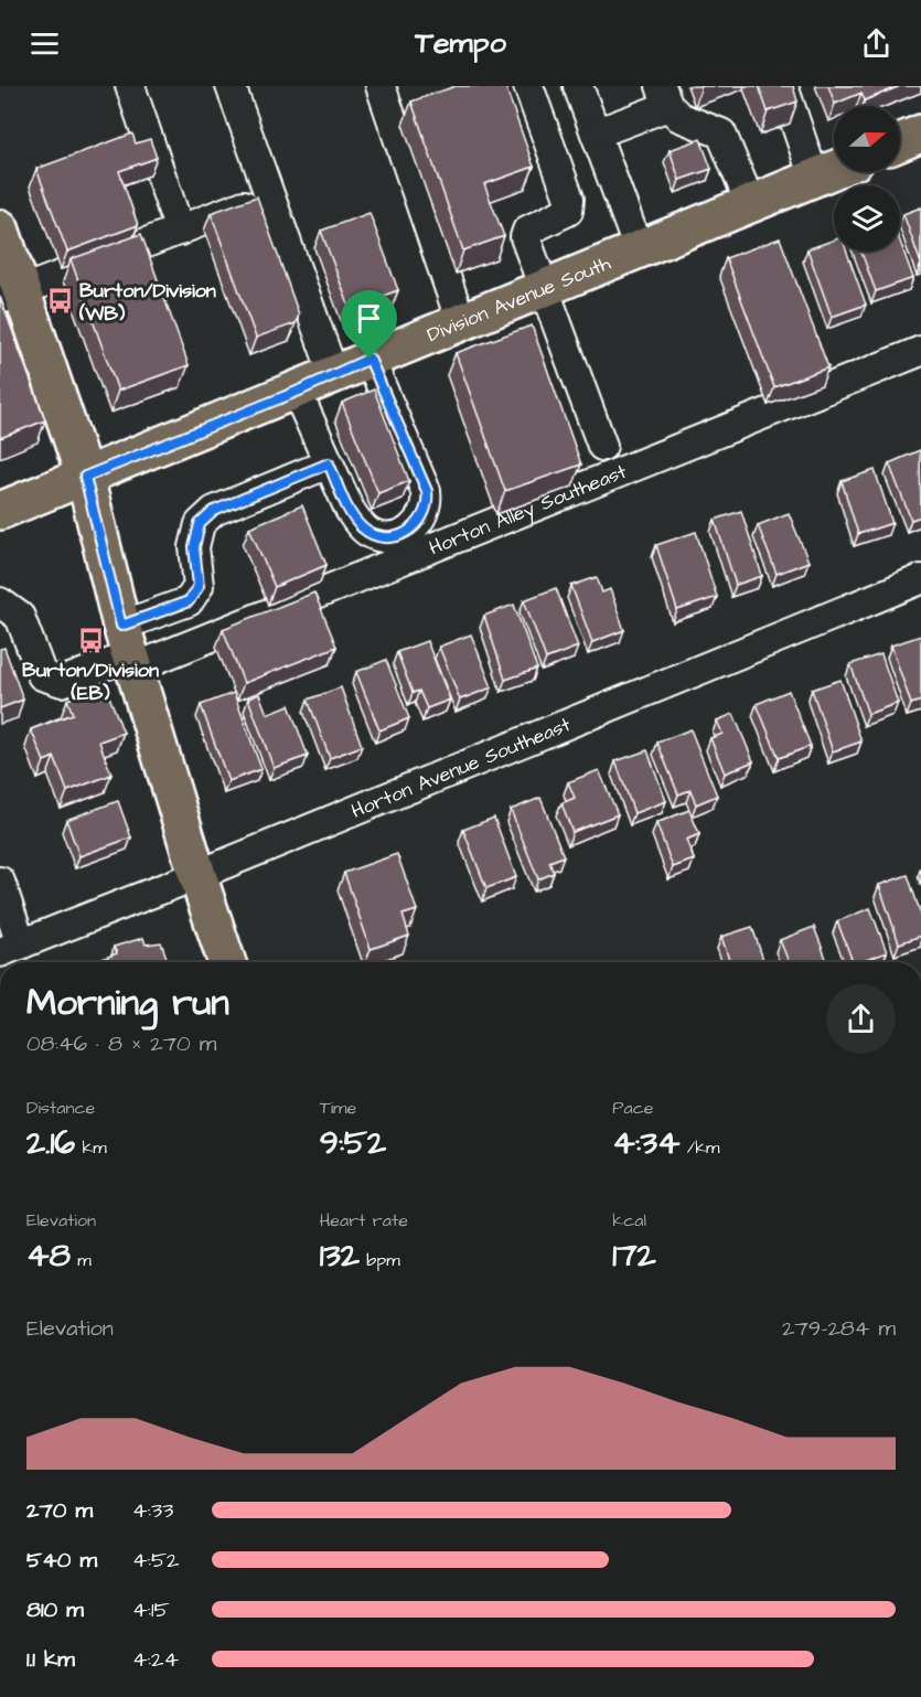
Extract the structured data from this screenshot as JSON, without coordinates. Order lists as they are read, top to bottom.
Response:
{
  "streets": {
    "main road": ["Division Avenue South"],
    "street": ["Horton Alley Southeast", "Horton Avenue Southeast"]
  },
  "places": {
    "bus stop": ["Burton/Division (WB)", "Burton/Division (EB)"]
  },
  "north": "right",
  "page": {
    "header": "Tempo",
    "heading": ["Morning run", "08:46 · 8 × 270 m"],
    "stats": [
      ["Distance", "2.16 km"],
      ["Time", "9:52"],
      ["Pace", "4:34 /km"],
      ["Elevation", "48 m"],
      ["Heart rate", "132 bpm"],
      ["kcal", "172"]
    ],
    "chart": ["Elevation", "279–284 m"],
    "list": [
      {
        "name": "270 m",
        "note": "4:33"
      },
      {
        "name": "540 m",
        "note": "4:52"
      },
      {
        "name": "810 m",
        "note": "4:15"
      },
      {
        "name": "1.1 km",
        "note": "4:24"
      }
    ]
  }
}
